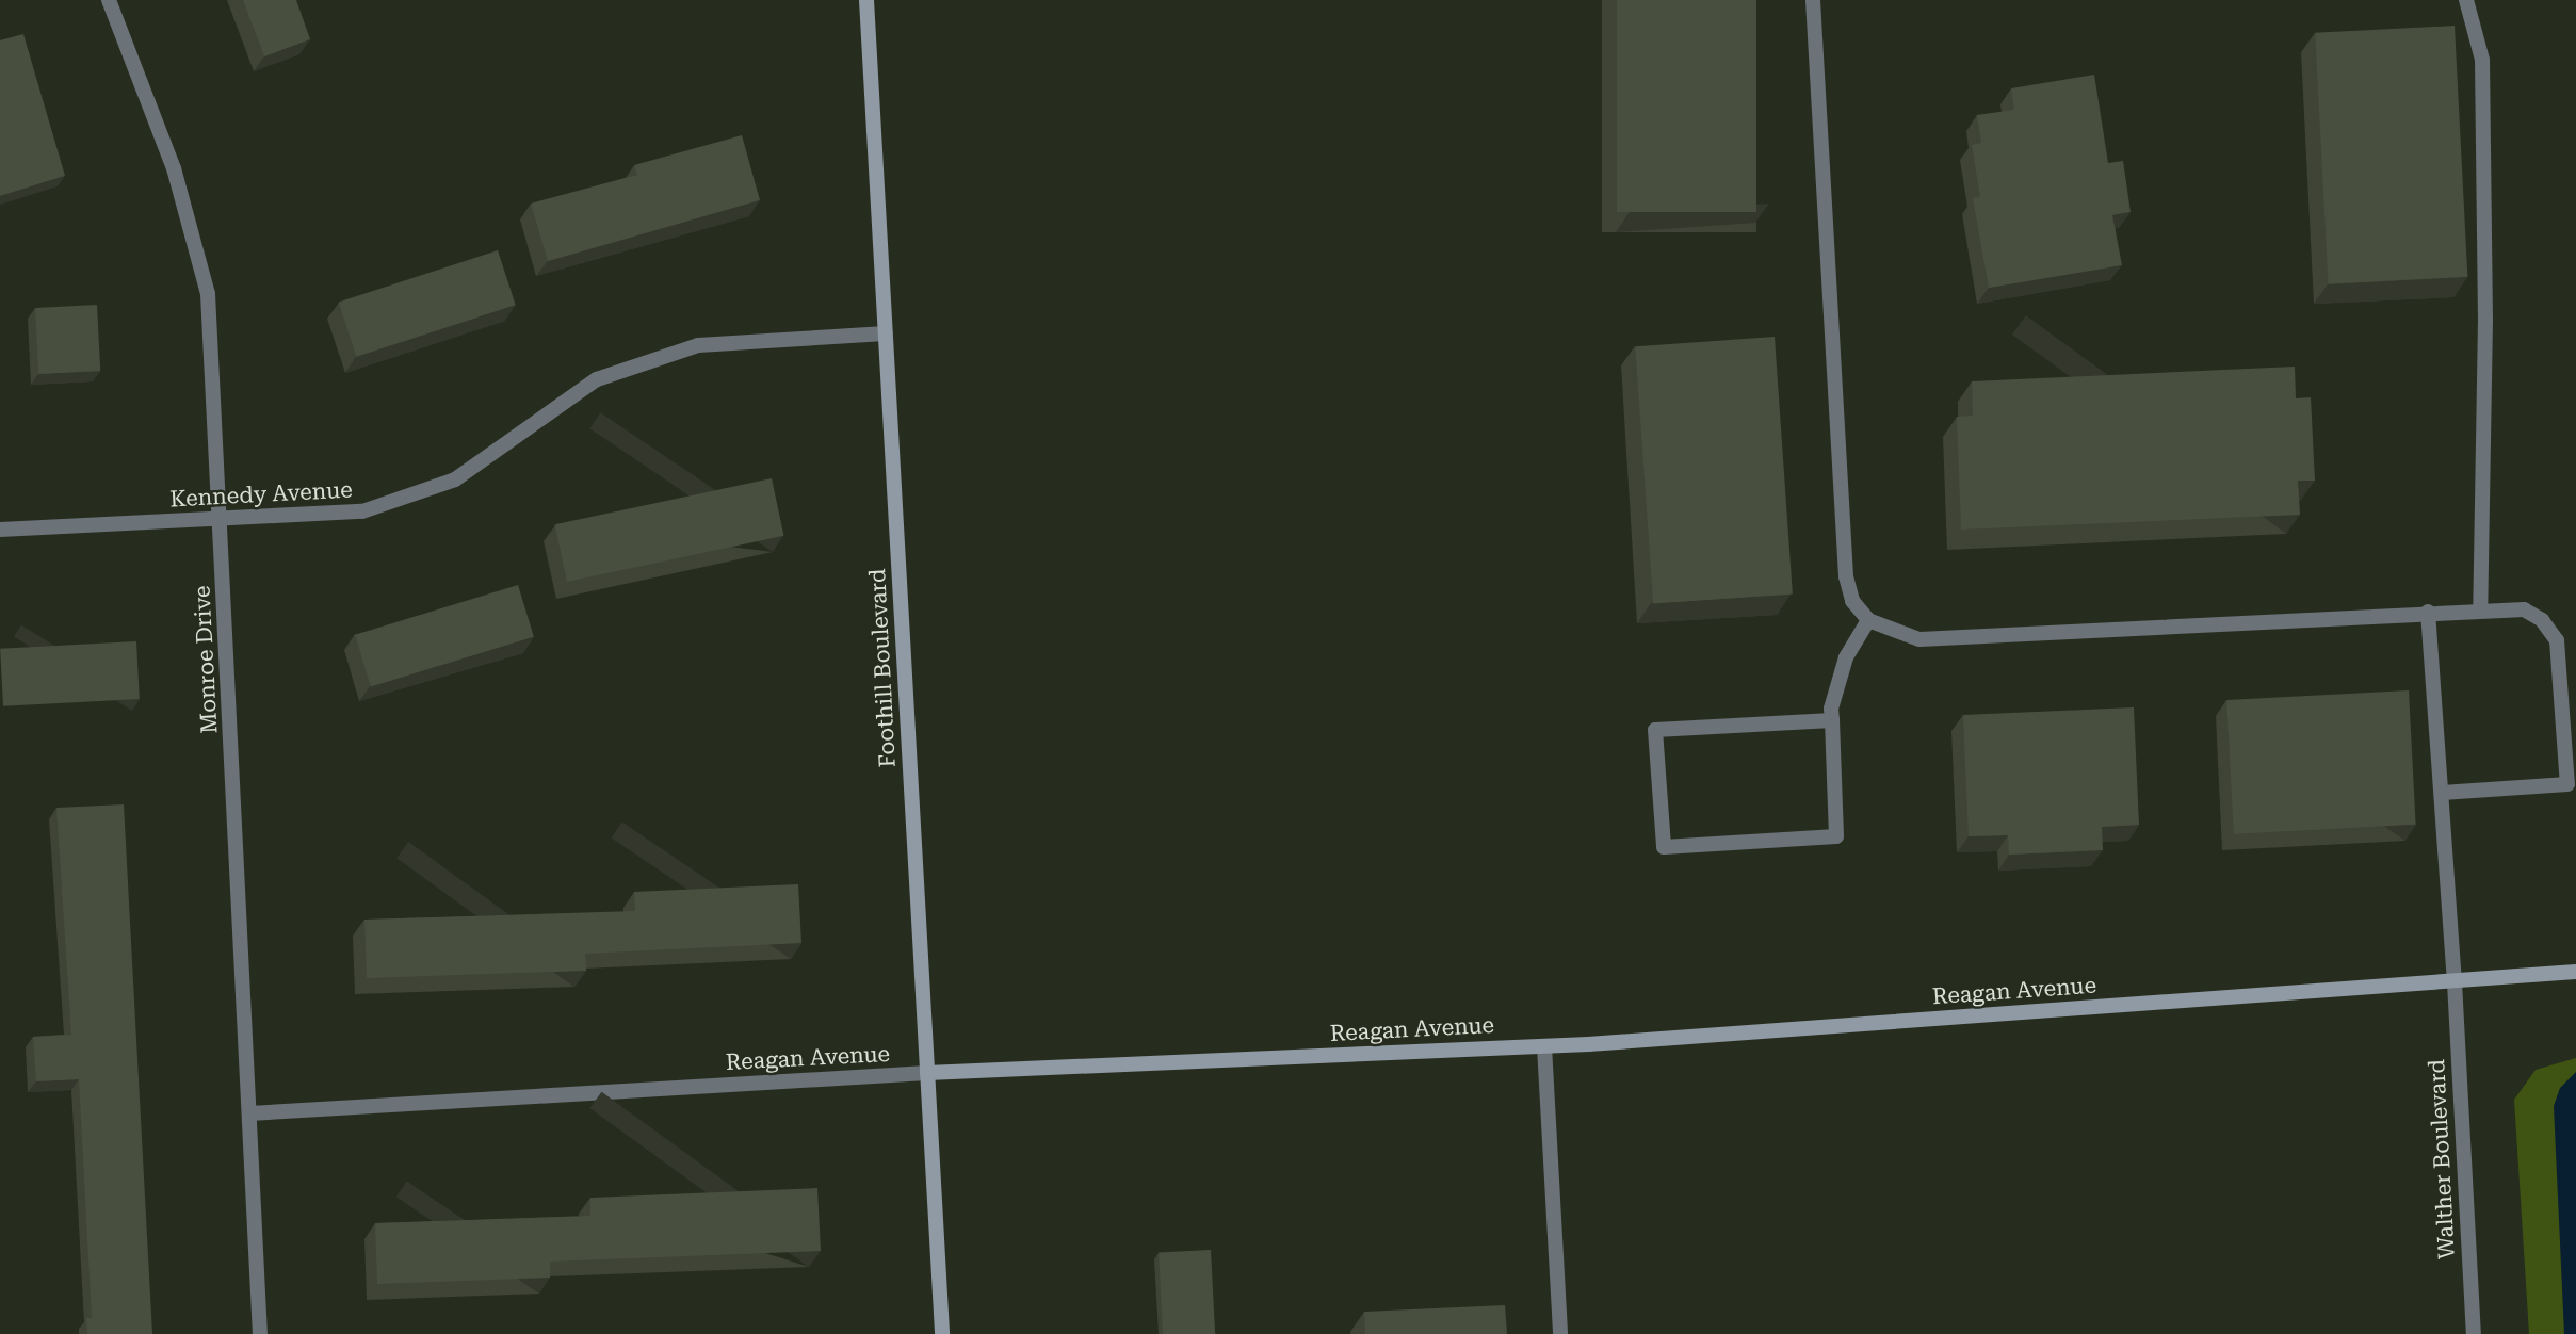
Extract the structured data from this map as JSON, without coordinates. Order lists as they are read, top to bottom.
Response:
{
  "streets": {
    "street": [
      "Kennedy Avenue",
      "Monroe Drive",
      "Foothill Boulevard",
      "Reagan Avenue",
      "Walther Boulevard"
    ]
  },
  "crossings": [
    ["Kennedy Avenue", "Monroe Drive"],
    ["Kennedy Avenue", "Foothill Boulevard"],
    ["Monroe Drive", "Reagan Avenue"],
    ["Foothill Boulevard", "Reagan Avenue"],
    ["Reagan Avenue", "Walther Boulevard"]
  ]
}
